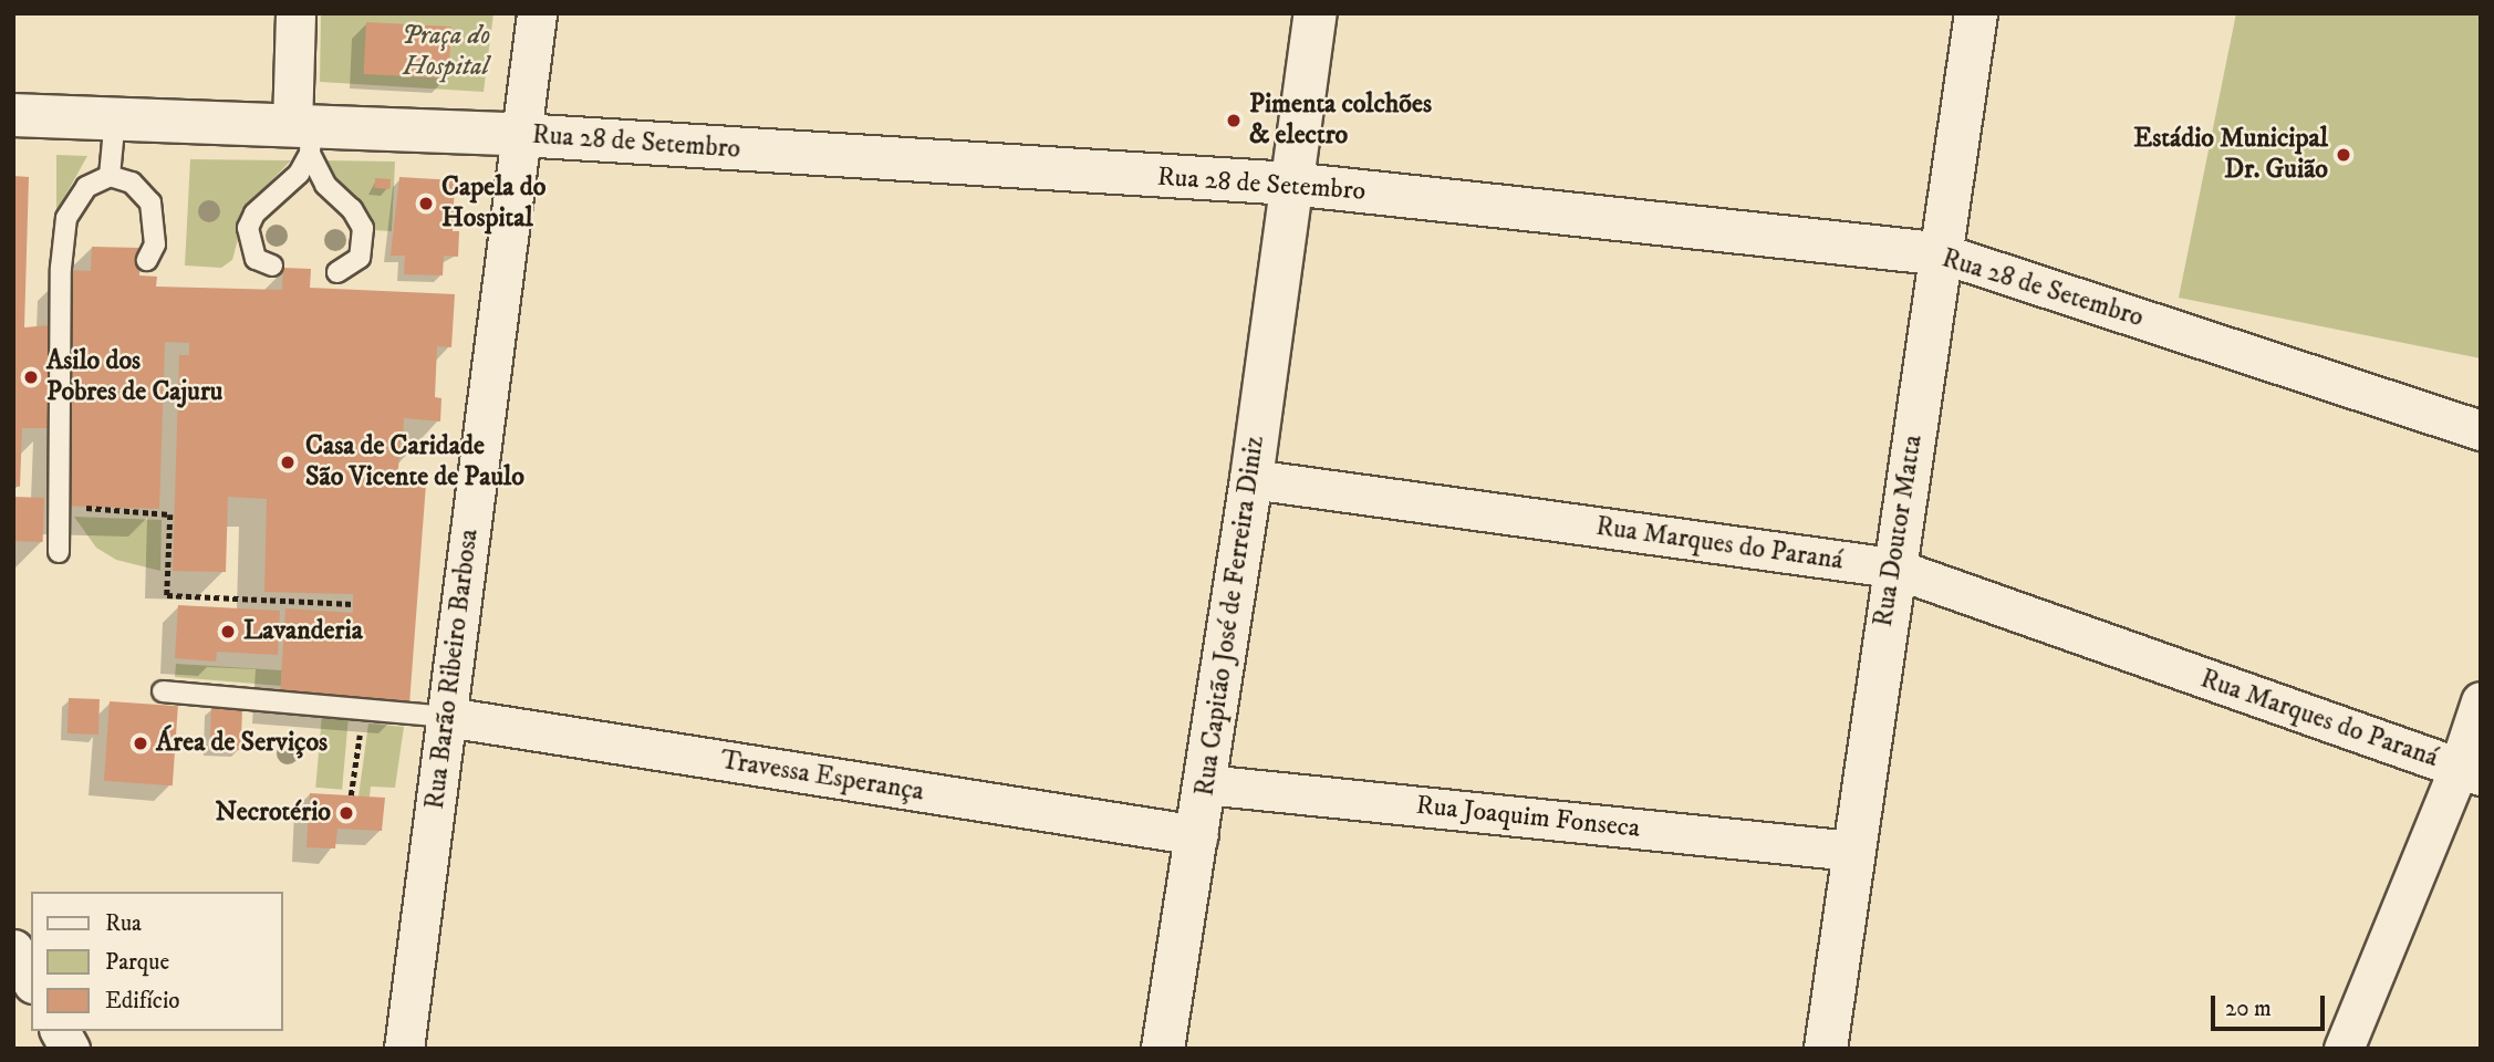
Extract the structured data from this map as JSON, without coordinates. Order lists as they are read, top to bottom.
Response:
{
  "streets": {
    "main road": ["Rua 28 de Setembro", "Rua Doutor Matta", "Rua Capitão José de Ferreira Diniz"],
    "street": [
      "Rua Marques do Paraná",
      "Rua Barão Ribeiro Barbosa",
      "Travessa Esperança",
      "Rua Joaquim Fonseca"
    ]
  },
  "crossings": [
    ["Rua 28 de Setembro", "Rua Doutor Matta"],
    ["Rua 28 de Setembro", "Rua Capitão José de Ferreira Diniz"],
    ["Rua 28 de Setembro", "Rua Barão Ribeiro Barbosa"],
    ["Rua Doutor Matta", "Rua Marques do Paraná"],
    ["Rua Doutor Matta", "Rua Joaquim Fonseca"],
    ["Rua Marques do Paraná", "Rua Capitão José de Ferreira Diniz"],
    ["Rua Capitão José de Ferreira Diniz", "Travessa Esperança"],
    ["Rua Capitão José de Ferreira Diniz", "Rua Joaquim Fonseca"],
    ["Rua Barão Ribeiro Barbosa", "Travessa Esperança"]
  ],
  "parks": ["Praça do Hospital"],
  "places": [
    "Pimenta colchões & electro",
    "Estádio Municipal Dr. Guião",
    "Capela do Hospital",
    "Asilo dos Pobres de Cajuru",
    "Casa de Caridade São Vicente de Paulo",
    "Lavanderia",
    "Área de Serviços",
    "Necrotério"
  ],
  "legend": ["Rua", "Parque", "Edifício"],
  "scale_bar": "20 m"
}
